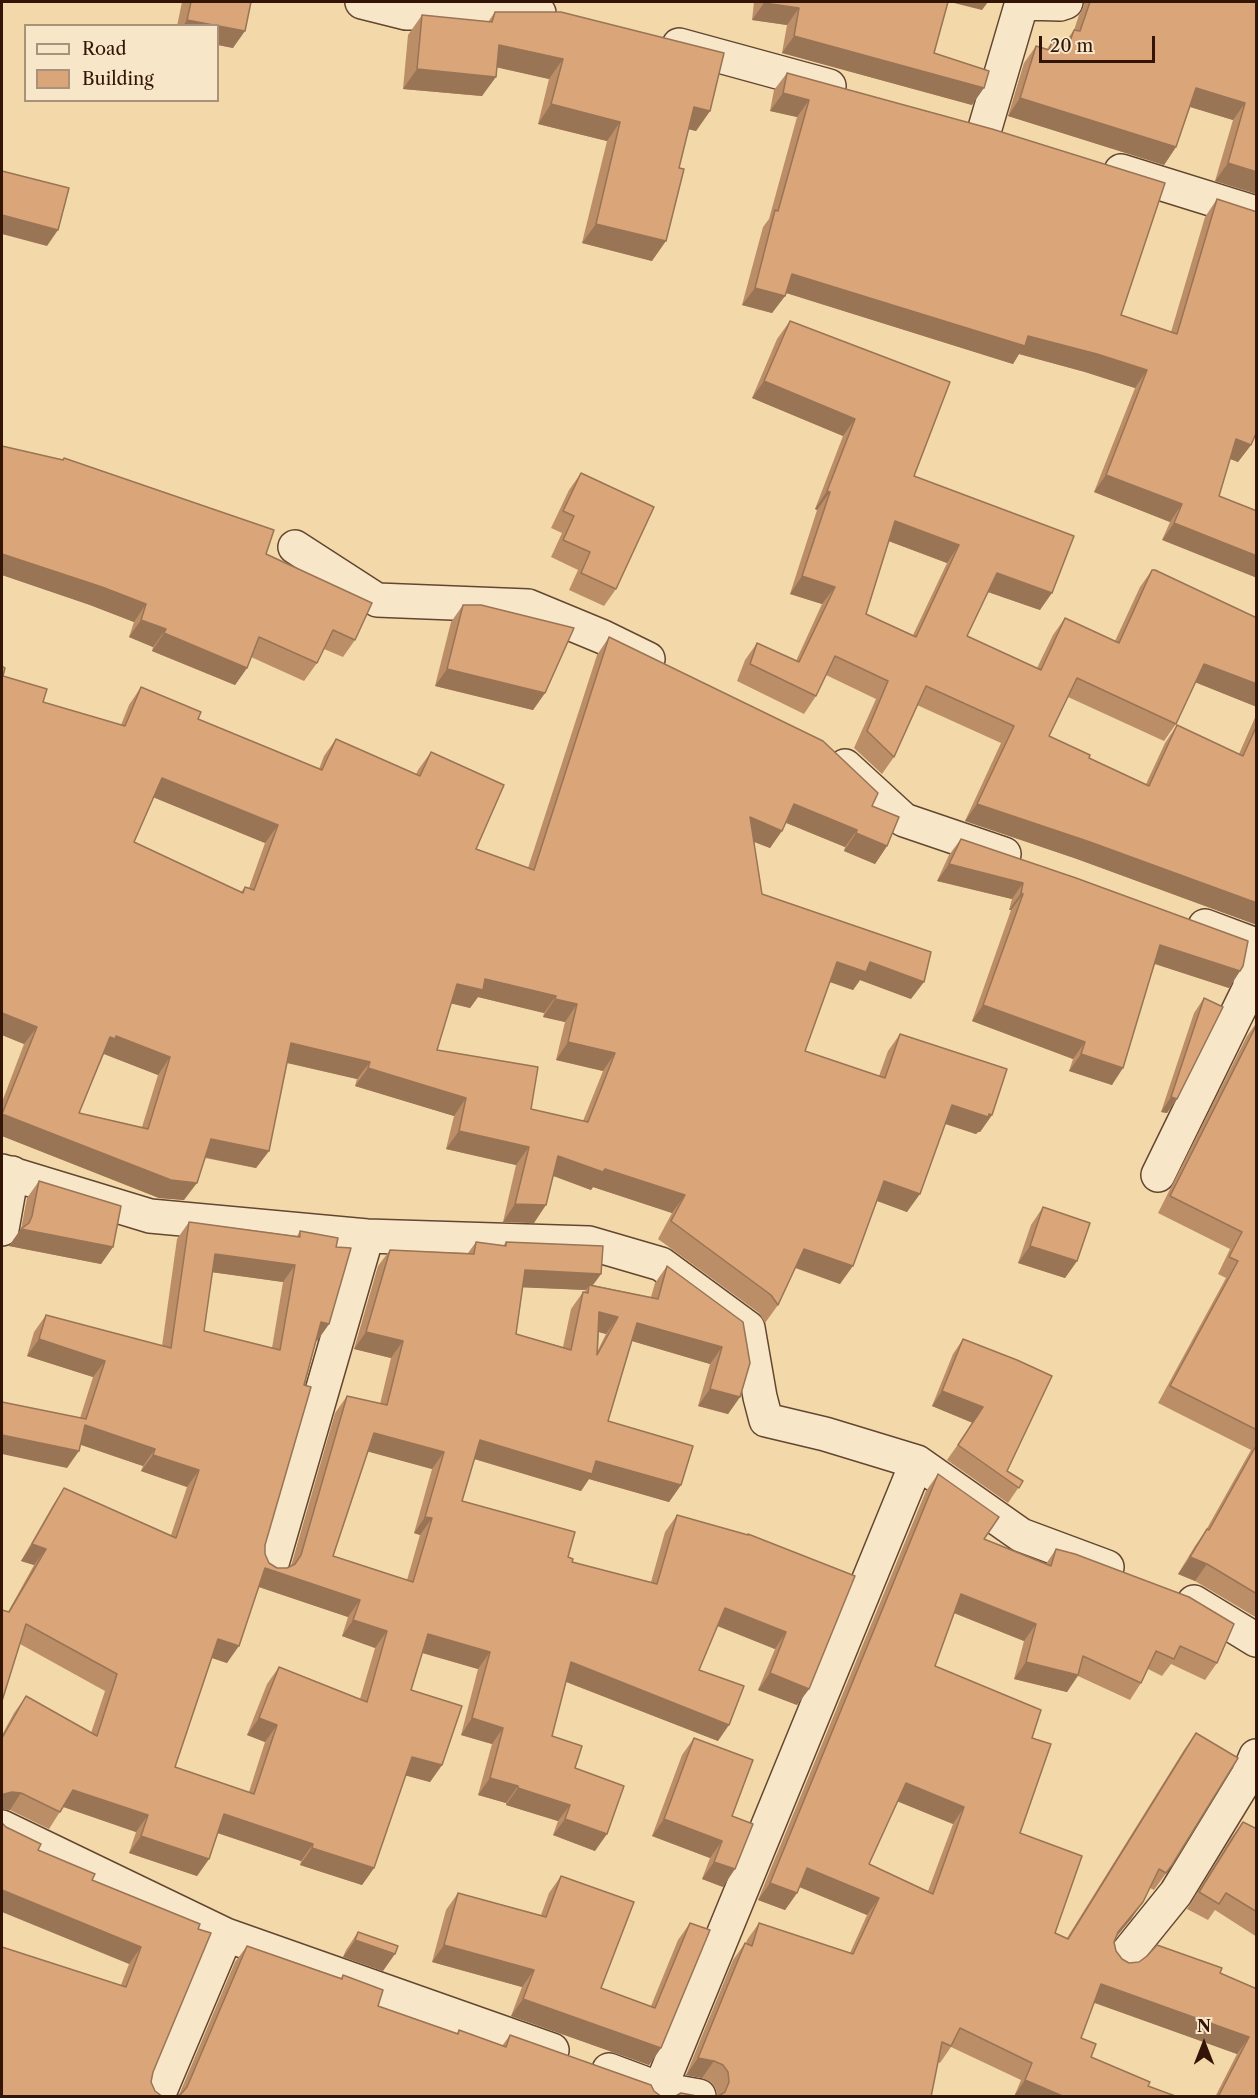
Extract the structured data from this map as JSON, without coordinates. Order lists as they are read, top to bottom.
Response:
{
  "legend": ["Road", "Building"],
  "scale_bar": "20 m",
  "north": "top"
}
